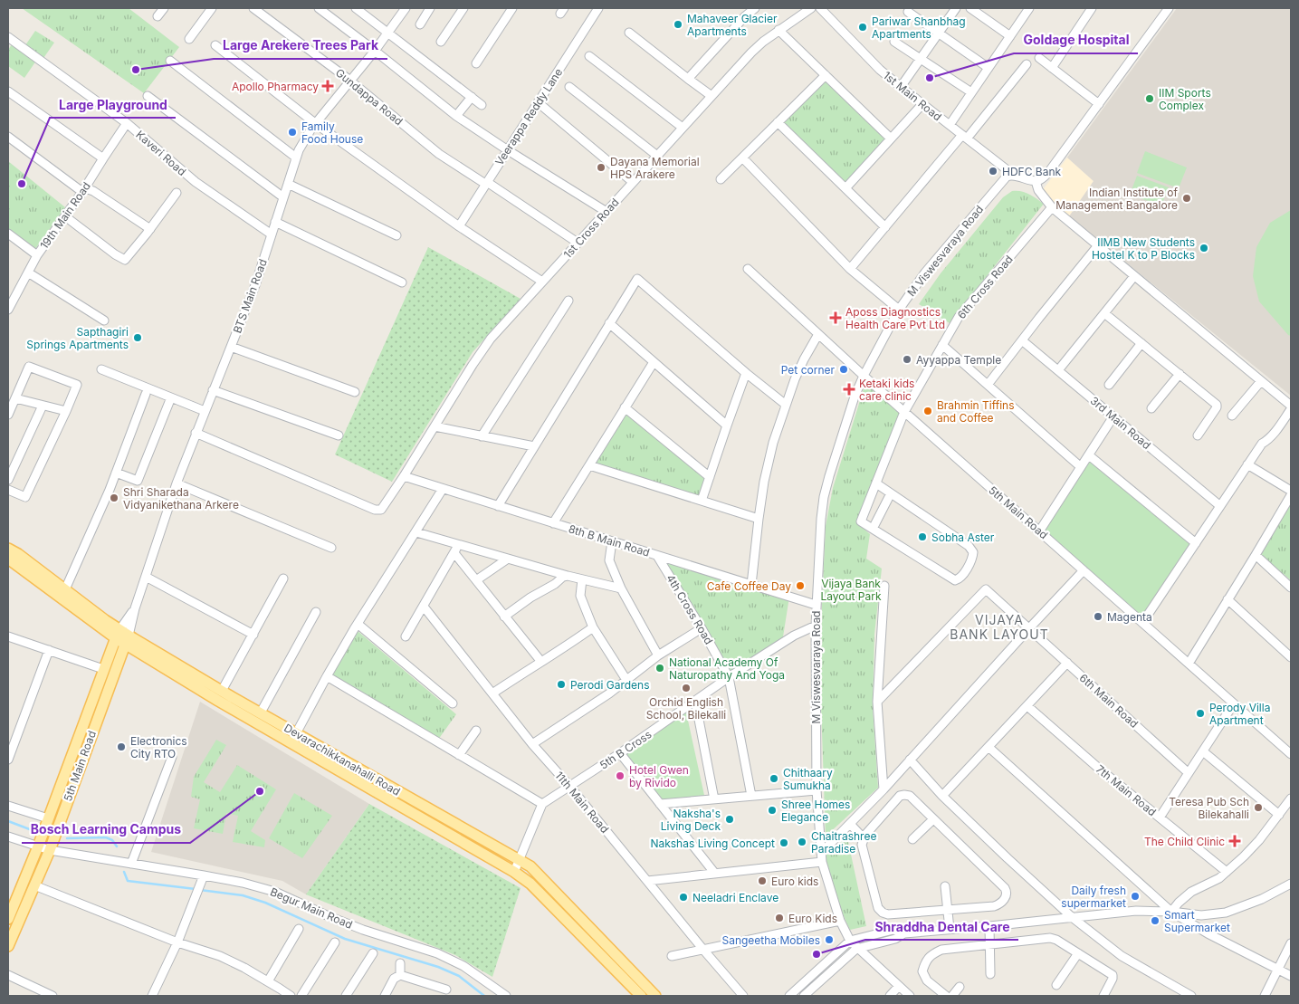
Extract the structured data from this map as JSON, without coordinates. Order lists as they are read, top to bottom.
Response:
{
  "streets": {
    "main road": ["5th Main Road", "Devarachikkanahalli Road"],
    "street": [
      "1st Main Road",
      "Gundappa Road",
      "Veerappa Reddy Lane",
      "Kaveri Road",
      "19th Main Road",
      "1st Cross Road",
      "M Viswesvaraya Road",
      "6th Cross Road",
      "BTS Main Road",
      "3rd Main Road",
      "8th B Main Road",
      "4th Cross Road",
      "6th Main Road",
      "5th B Cross",
      "7th Main Road",
      "11th Main Road",
      "Begur Main Road"
    ]
  },
  "crossings": [
    ["1st Main Road", "M Viswesvaraya Road"],
    ["Gundappa Road", "Veerappa Reddy Lane"],
    ["Gundappa Road", "1st Cross Road"],
    ["Gundappa Road", "BTS Main Road"],
    ["Kaveri Road", "19th Main Road"],
    ["Kaveri Road", "BTS Main Road"],
    ["1st Cross Road", "BTS Main Road"],
    ["1st Cross Road", "8th B Main Road"],
    ["M Viswesvaraya Road", "5th Main Road"],
    ["M Viswesvaraya Road", "8th B Main Road"],
    ["M Viswesvaraya Road", "5th B Cross"],
    ["6th Cross Road", "5th Main Road"],
    ["BTS Main Road", "5th Main Road"],
    ["BTS Main Road", "Devarachikkanahalli Road"],
    ["5th Main Road", "Devarachikkanahalli Road"],
    ["5th Main Road", "Begur Main Road"],
    ["8th B Main Road", "4th Cross Road"],
    ["4th Cross Road", "5th B Cross"],
    ["5th B Cross", "11th Main Road"]
  ],
  "districts": ["VIJAYA BANK LAYOUT"],
  "parks": ["Vijaya Bank Layout Park"],
  "places": {
    "other": [
      "Mahaveer Glacier Apartments",
      "Pariwar Shanbhag Apartments",
      "Large Arekere Trees Park",
      "Goldage Hospital",
      "IIM Sports Complex",
      "Family Food House",
      "Dayana Memorial HPS Arakere",
      "HDFC Bank",
      "Large Playground",
      "Indian Institute of Management Bangalore",
      "IIMB New Students Hostel K to P Blocks",
      "Sapthagiri Springs Apartments",
      "Ayyappa Temple",
      "Pet corner",
      "Brahmin Tiffins and Coffee",
      "Shri Sharada Vidyanikethana Arkere",
      "Sobha Aster",
      "Cafe Coffee Day",
      "Magenta",
      "National Academy Of Naturopathy And Yoga",
      "Perodi Gardens",
      "Orchid English School, Bilekalli",
      "Perody Villa Apartment",
      "Electronics City RTO",
      "Hotel Gwen by Rivido",
      "Chithaary Sumukha",
      "Bosch Learning Campus",
      "Teresa Pub Sch Bilekahalli",
      "Shree Homes Elegance",
      "Naksha's Living Deck",
      "Chaitrashree Paradise",
      "Nakshas Living Concept",
      "Euro kids",
      "Daily fresh supermarket",
      "Neeladri Enclave",
      "Euro Kids",
      "Smart Supermarket",
      "Sangeetha Mobiles",
      "Shraddha Dental Care"
    ],
    "health": [
      "Apollo Pharmacy",
      "Aposs Diagnostics Health Care Pvt Ltd",
      "Ketaki kids care clinic",
      "The Child Clinic"
    ]
  }
}
